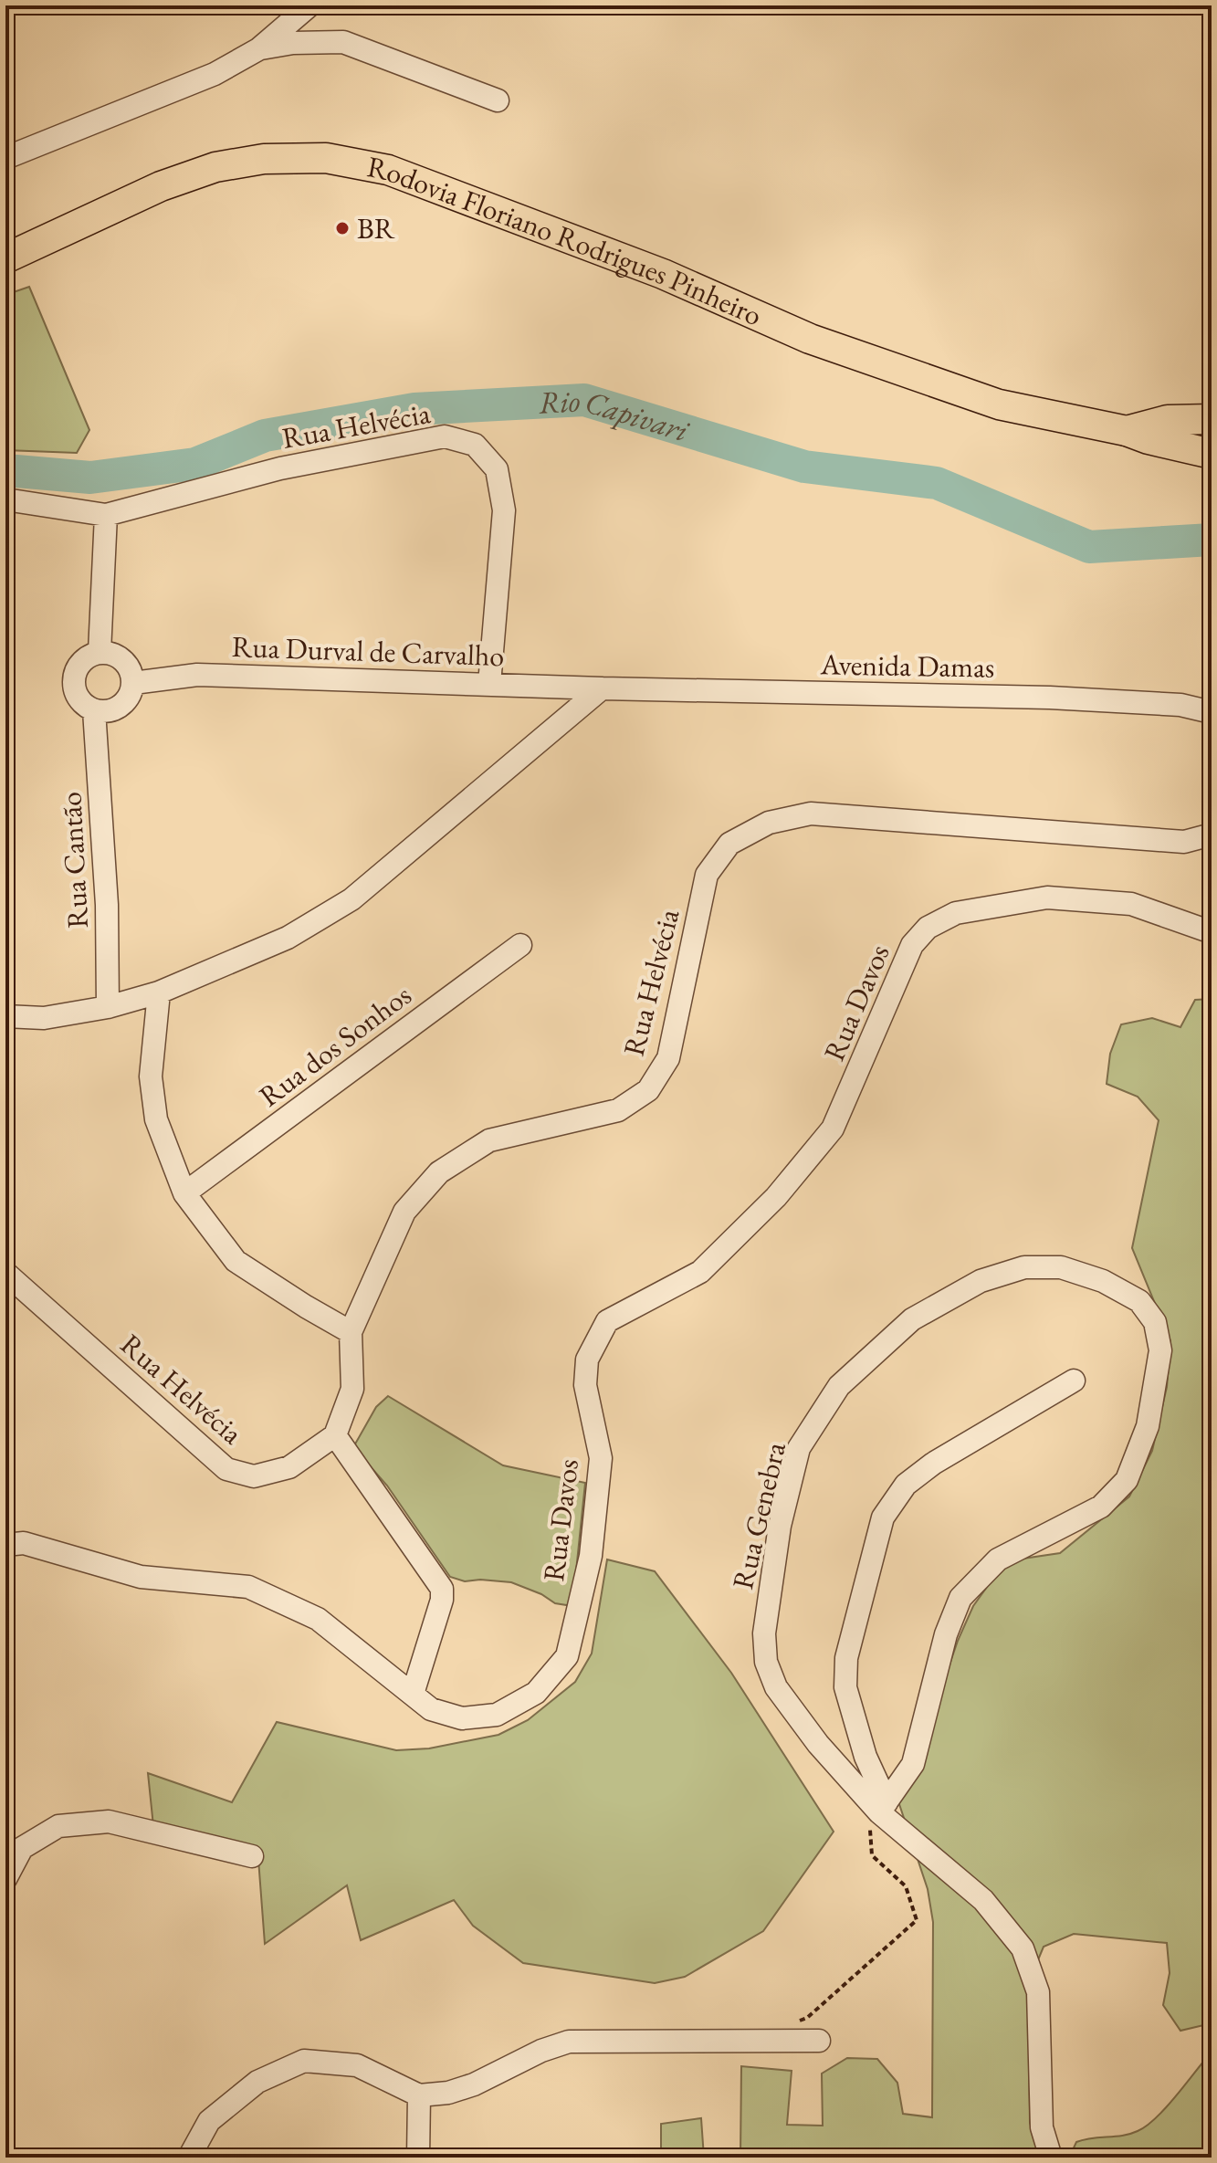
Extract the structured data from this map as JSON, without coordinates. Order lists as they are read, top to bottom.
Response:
{
  "streets": {
    "main road": ["Rodovia Floriano Rodrigues Pinheiro"],
    "street": [
      "Rua Helvécia",
      "Rua Durval de Carvalho",
      "Avenida Damas",
      "Rua Cantão",
      "Rua Davos",
      "Rua dos Sonhos",
      "Rua Genebra"
    ]
  },
  "crossings": [
    ["Rua Helvécia", "Rua Durval de Carvalho"],
    ["Rua Durval de Carvalho", "Avenida Damas"],
    ["Rua Durval de Carvalho", "Rua Cantão"]
  ],
  "water": ["Rio Capivari"],
  "places": ["BR"]
}
